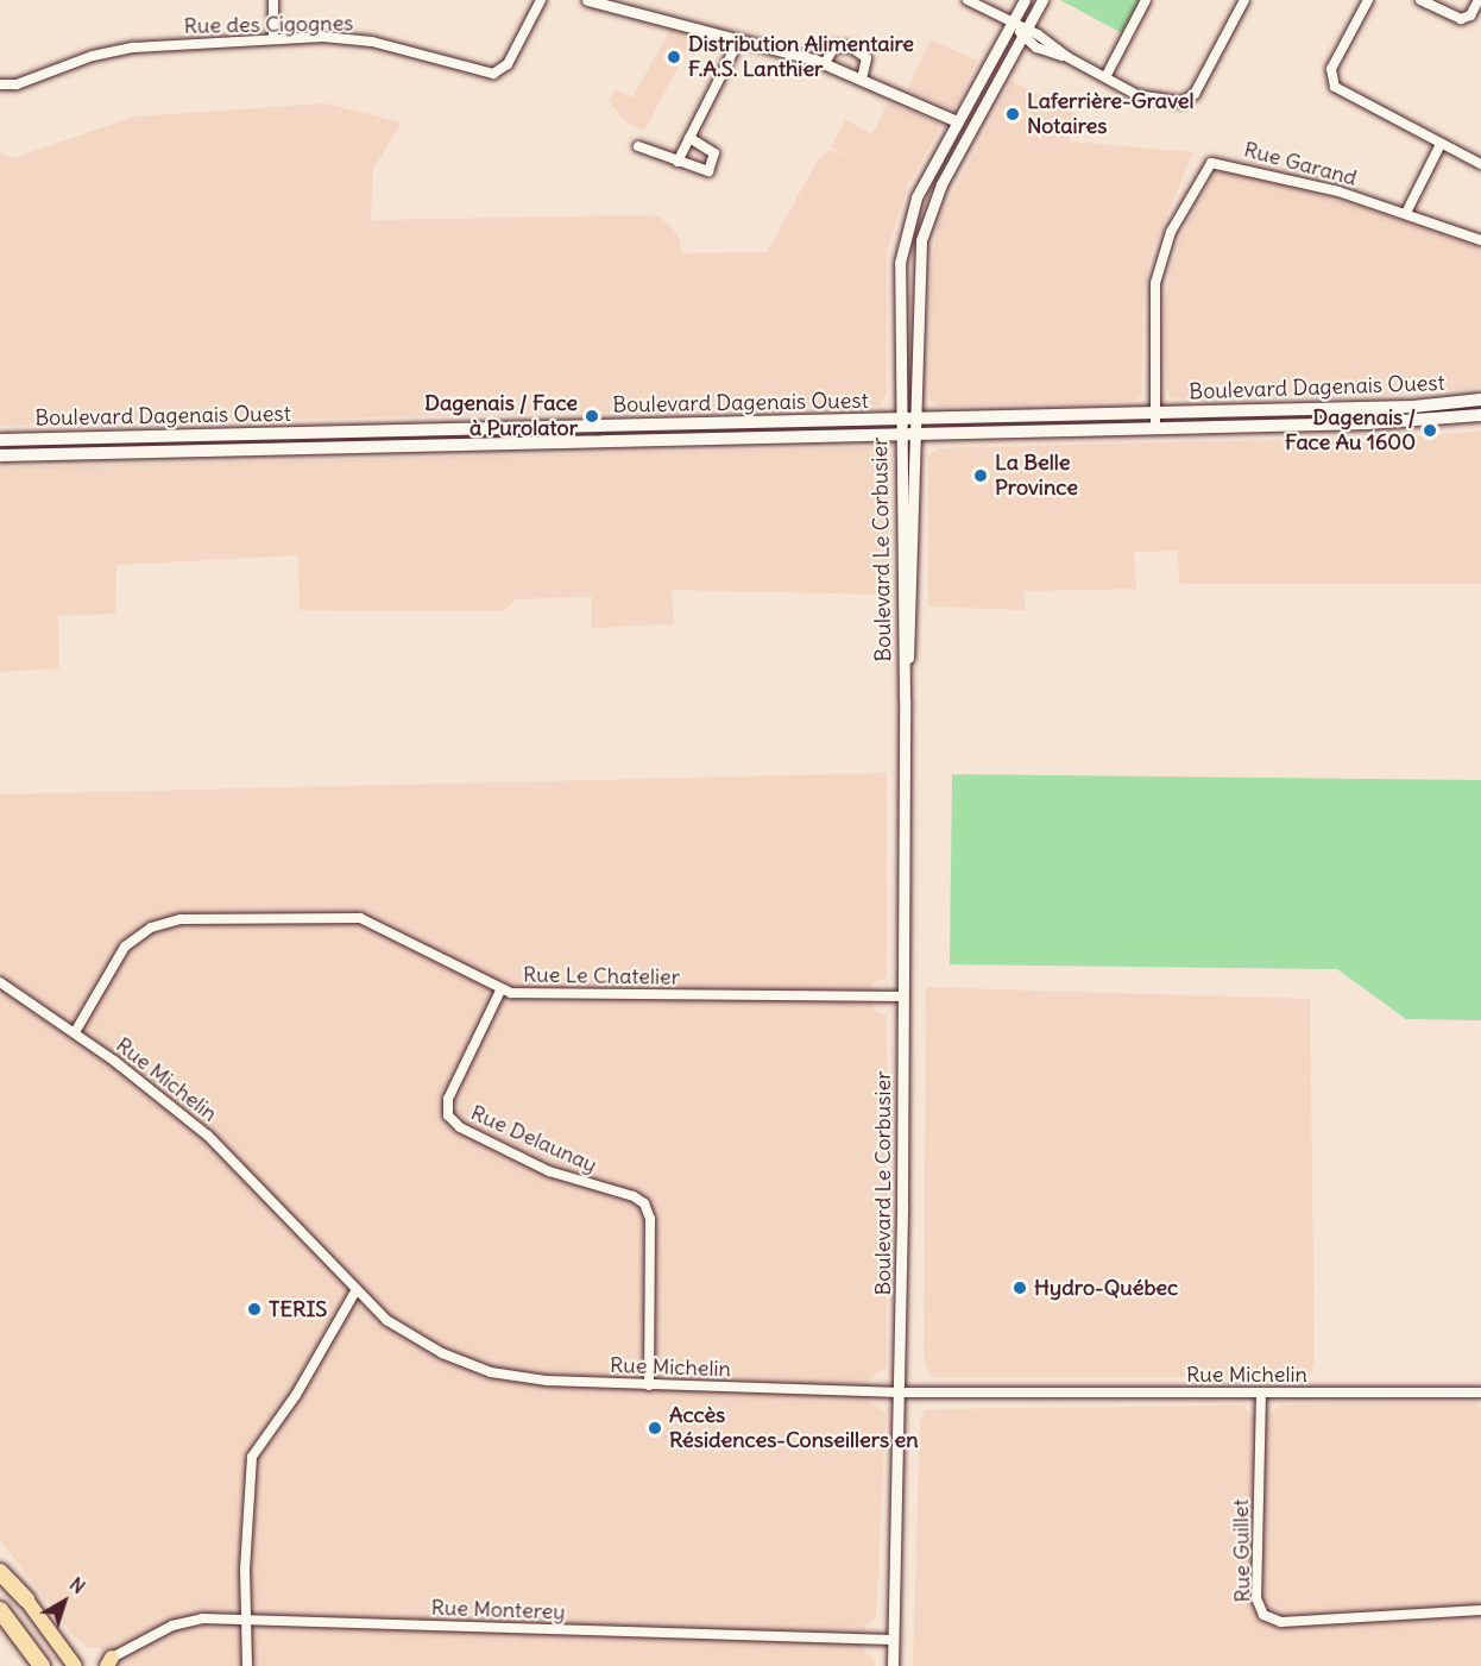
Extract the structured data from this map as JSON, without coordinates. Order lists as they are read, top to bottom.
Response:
{
  "streets": {
    "main road": ["Boulevard Dagenais Ouest"],
    "street": [
      "Rue des Cigognes",
      "Rue Garand",
      "Boulevard Le Corbusier",
      "Rue Le Chatelier",
      "Rue Michelin",
      "Rue Delaunay",
      "Rue Guillet",
      "Rue Monterey"
    ]
  },
  "crossings": [
    ["Rue Garand", "Boulevard Dagenais Ouest"],
    ["Boulevard Dagenais Ouest", "Boulevard Le Corbusier"],
    ["Boulevard Le Corbusier", "Rue Le Chatelier"],
    ["Boulevard Le Corbusier", "Rue Michelin"],
    ["Boulevard Le Corbusier", "Rue Monterey"],
    ["Rue Le Chatelier", "Rue Michelin"],
    ["Rue Le Chatelier", "Rue Delaunay"],
    ["Rue Michelin", "Rue Delaunay"],
    ["Rue Michelin", "Rue Guillet"]
  ],
  "places": [
    "Distribution Alimentaire F.A.S. Lanthier",
    "Laferrière-Gravel Notaires",
    "Dagenais / Face à Purolator",
    "Dagenais / Face Au 1600",
    "La Belle Province",
    "Hydro-Québec",
    "TERIS",
    "Accès Résidences-Conseillers en"
  ],
  "north": "top right"
}
